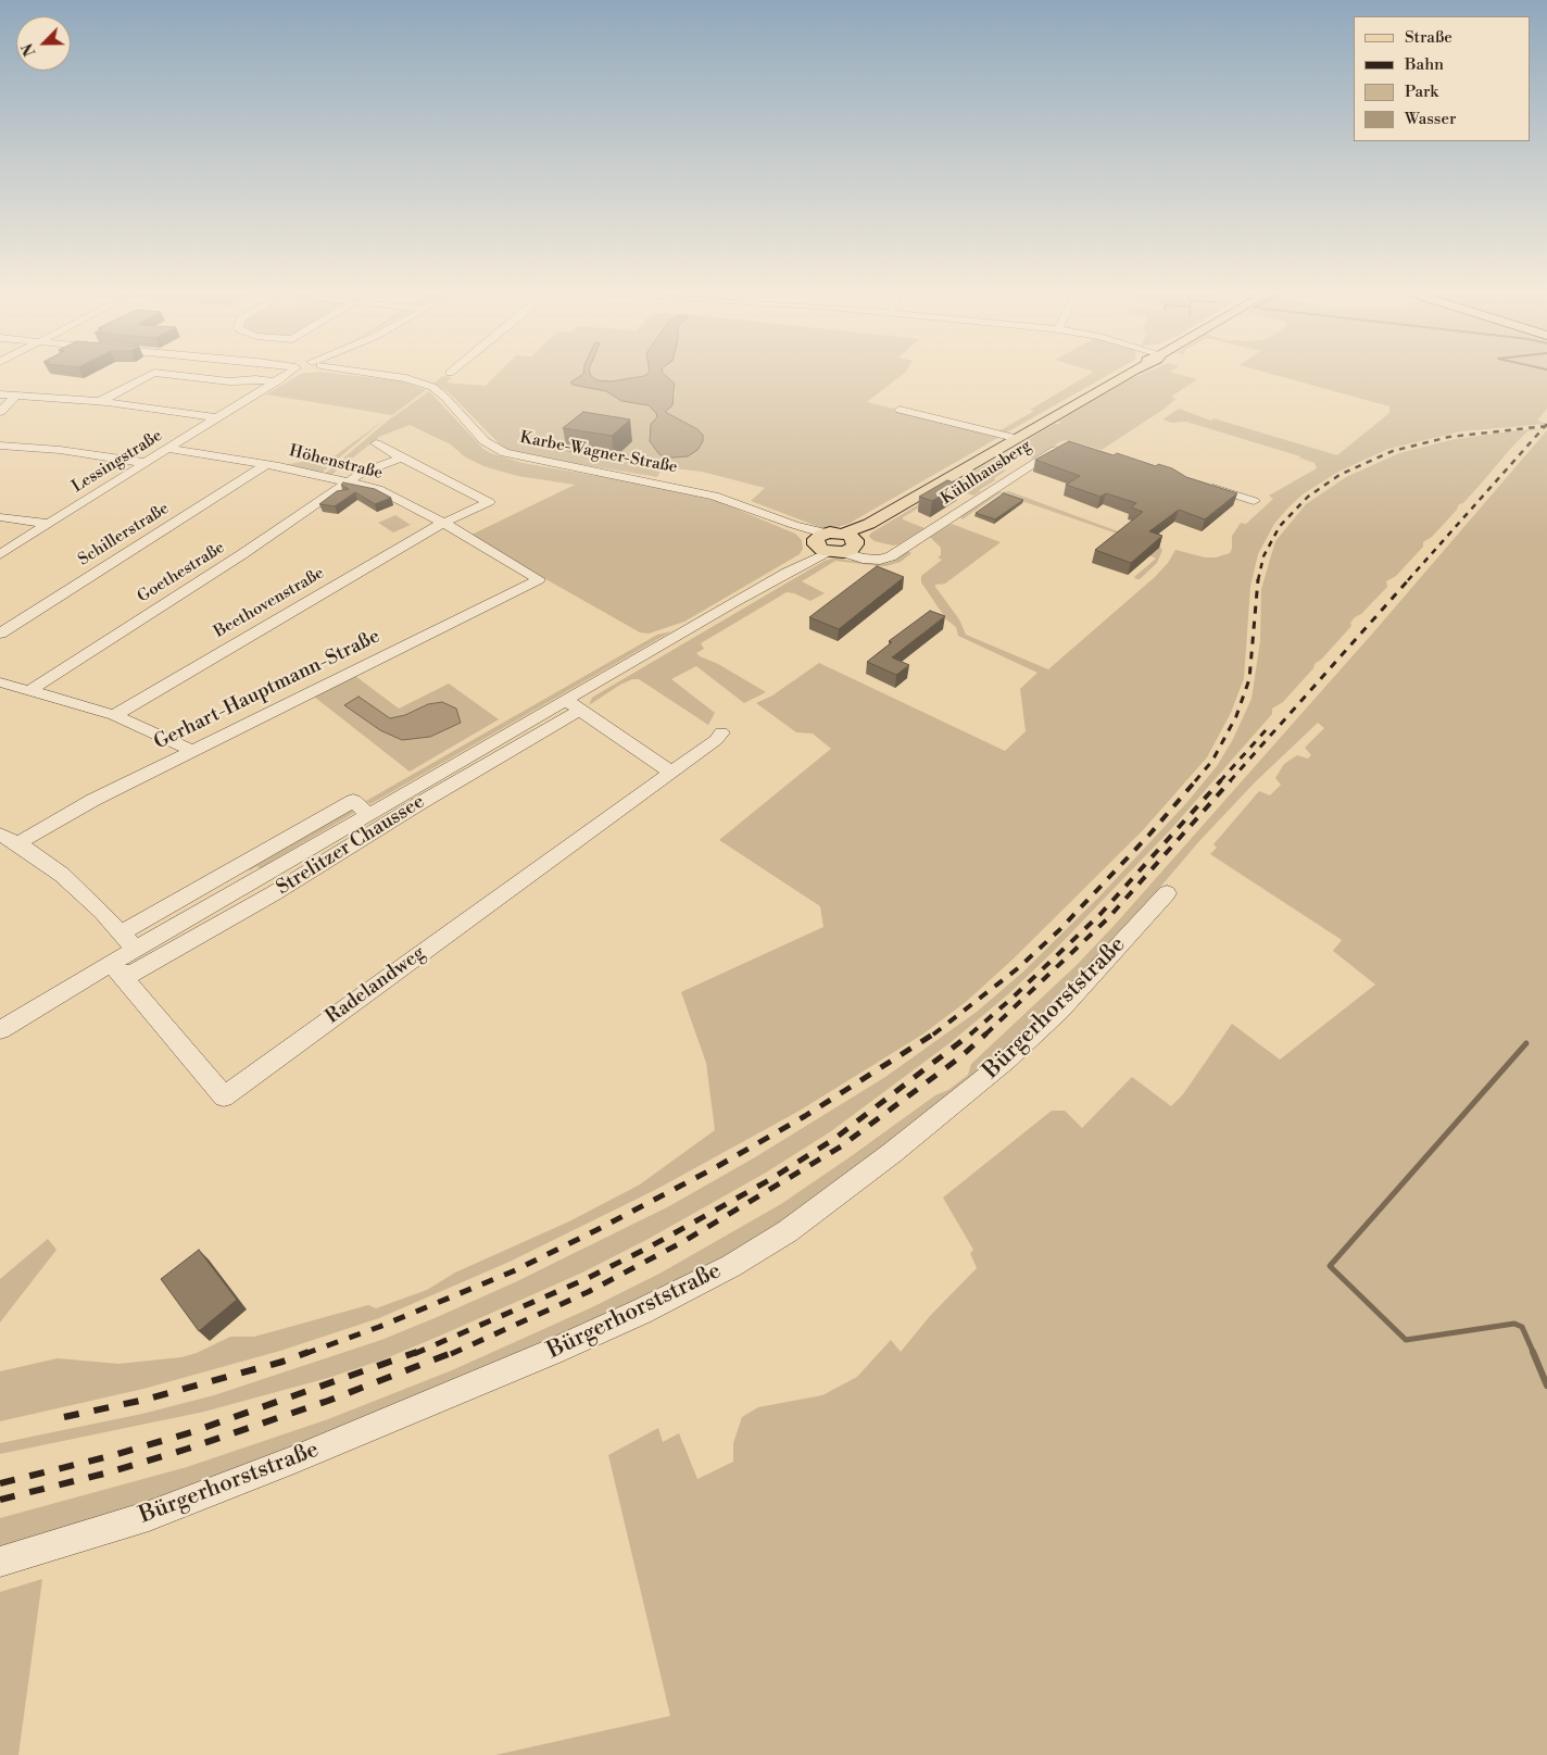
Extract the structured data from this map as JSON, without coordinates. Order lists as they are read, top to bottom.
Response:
{
  "streets": {
    "main road": ["Strelitzer Chaussee"],
    "street": [
      "Karbe-Wagner-Straße",
      "Lessingstraße",
      "Höhenstraße",
      "Kühlhausberg",
      "Schillerstraße",
      "Goethestraße",
      "Beethovenstraße",
      "Gerhart-Hauptmann-Straße",
      "Radelandweg",
      "Bürgerhorststraße"
    ]
  },
  "crossings": [
    ["Karbe-Wagner-Straße", "Kühlhausberg"],
    ["Karbe-Wagner-Straße", "Strelitzer Chaussee"],
    ["Lessingstraße", "Höhenstraße"],
    ["Höhenstraße", "Schillerstraße"],
    ["Höhenstraße", "Goethestraße"],
    ["Höhenstraße", "Beethovenstraße"],
    ["Höhenstraße", "Gerhart-Hauptmann-Straße"],
    ["Kühlhausberg", "Strelitzer Chaussee"],
    ["Goethestraße", "Beethovenstraße"],
    ["Strelitzer Chaussee", "Radelandweg"]
  ],
  "legend": [
    "Straße",
    "Bahn",
    "Park",
    "Wasser"
  ],
  "north": "bottom left"
}
